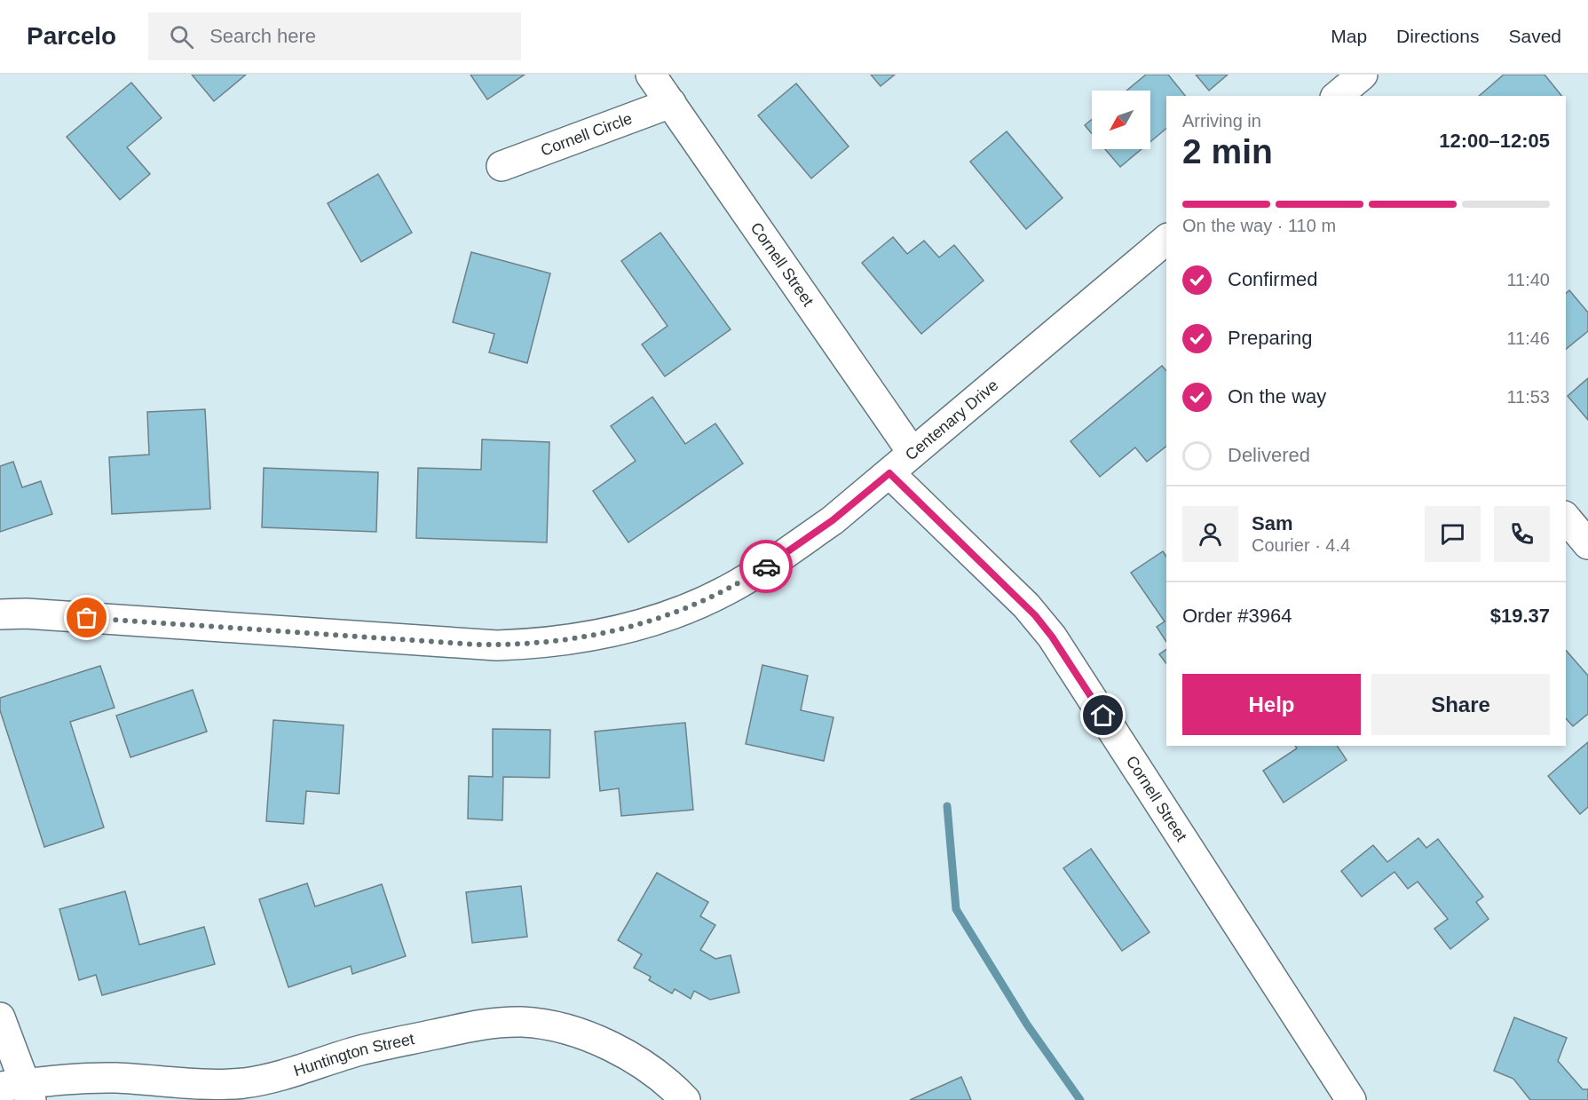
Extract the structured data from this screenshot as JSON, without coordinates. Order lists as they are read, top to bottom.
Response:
{
  "streets": {
    "street": [
      "Cornell Circle",
      "Cornell Street",
      "Centenary Drive",
      "Huntington Street"
    ]
  },
  "crossings": [
    ["Cornell Circle", "Cornell Street"],
    ["Cornell Street", "Centenary Drive"]
  ],
  "north": "bottom left",
  "page": {
    "header": "Parcelo",
    "search": "Search here",
    "nav": ["Map", "Directions", "Saved"],
    "heading": ["2 min", "Arriving in", "12:00–12:05"],
    "panel": [
      "Sam",
      "Courier · 4.4",
      "Order #3964",
      "$19.37"
    ],
    "bar": "On the way · 110 m",
    "list": [
      ["Confirmed", "11:40"],
      ["Preparing", "11:46"],
      ["On the way", "11:53"],
      "Delivered"
    ],
    "buttons": ["Help", "Share"]
  }
}
